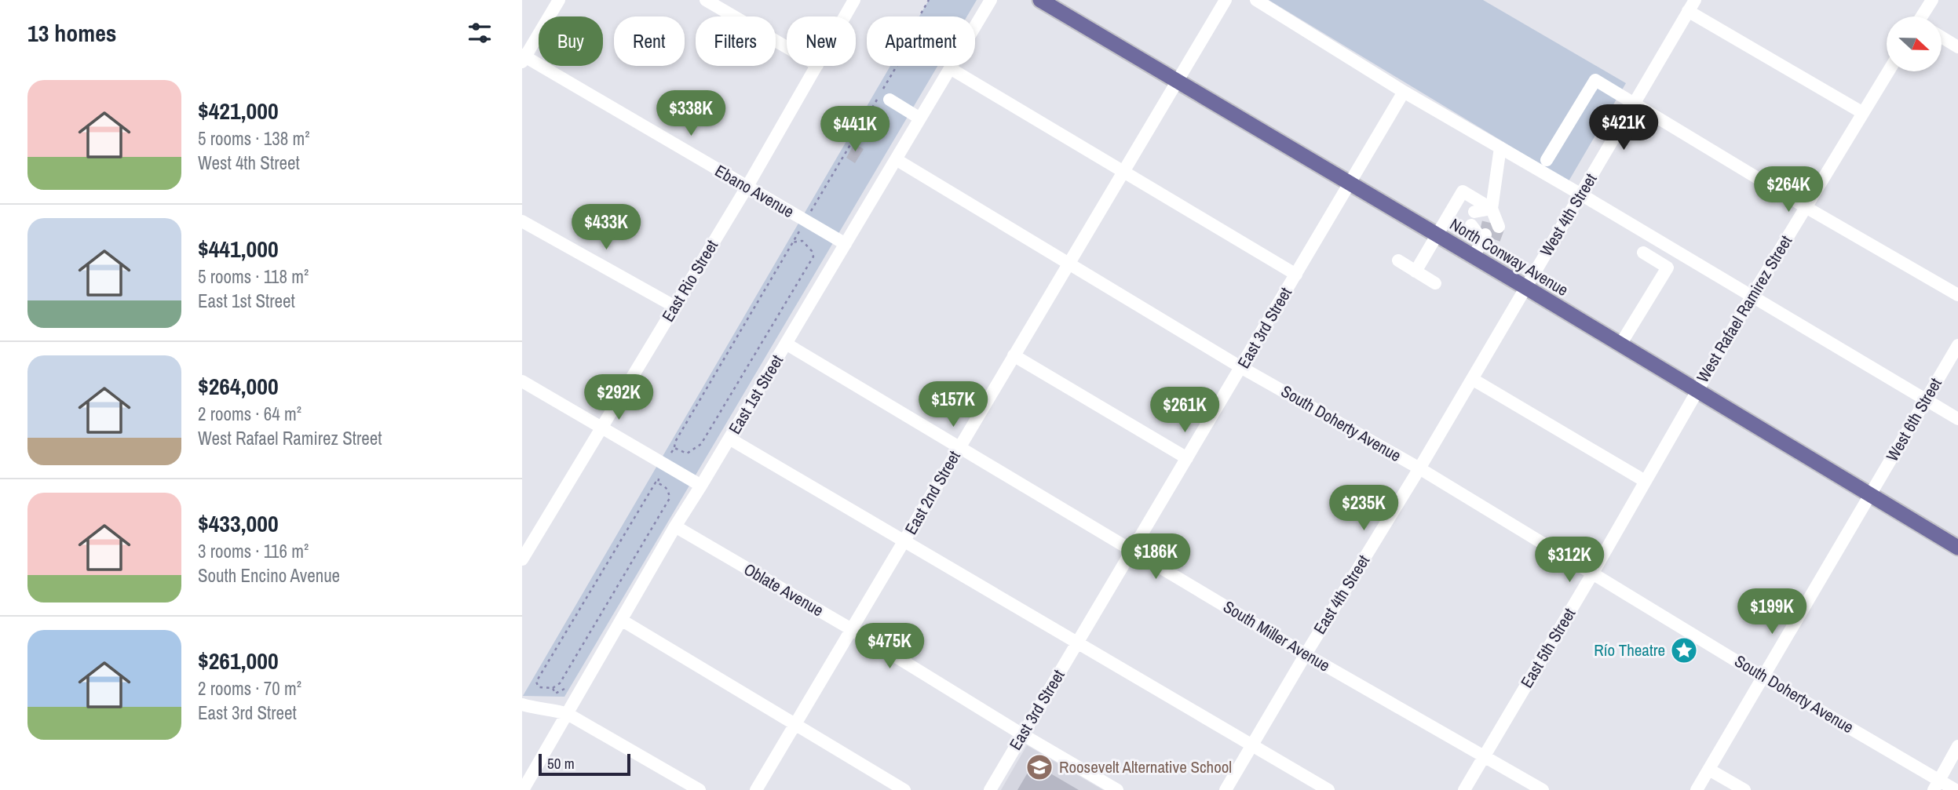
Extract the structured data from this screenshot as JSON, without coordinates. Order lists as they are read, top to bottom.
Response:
{
  "streets": {
    "main road": ["North Conway Avenue"],
    "street": [
      "Ebano Avenue",
      "West 4th Street",
      "East Rio Street",
      "West Rafael Ramirez Street",
      "East 3rd Street",
      "East 1st Street",
      "West 6th Street",
      "South Doherty Avenue",
      "East 2nd Street",
      "Oblate Avenue",
      "East 4th Street",
      "South Miller Avenue",
      "East 5th Street"
    ]
  },
  "crossings": [
    ["Ebano Avenue", "East Rio Street"],
    ["Ebano Avenue", "East 1st Street"],
    ["West 4th Street", "North Conway Avenue"],
    ["West 4th Street", "East 4th Street"],
    ["North Conway Avenue", "West Rafael Ramirez Street"],
    ["North Conway Avenue", "East 3rd Street"],
    ["North Conway Avenue", "West 6th Street"],
    ["North Conway Avenue", "East 2nd Street"],
    ["North Conway Avenue", "East 4th Street"],
    ["North Conway Avenue", "East 5th Street"],
    ["West Rafael Ramirez Street", "East 5th Street"],
    ["East 3rd Street", "South Doherty Avenue"],
    ["East 3rd Street", "Oblate Avenue"],
    ["East 3rd Street", "South Miller Avenue"],
    ["East 1st Street", "South Doherty Avenue"],
    ["East 1st Street", "Oblate Avenue"],
    ["East 1st Street", "South Miller Avenue"],
    ["West 6th Street", "South Doherty Avenue"],
    ["South Doherty Avenue", "East 2nd Street"],
    ["South Doherty Avenue", "East 4th Street"],
    ["South Doherty Avenue", "East 5th Street"],
    ["East 2nd Street", "Oblate Avenue"],
    ["East 2nd Street", "South Miller Avenue"],
    ["East 4th Street", "South Miller Avenue"],
    ["South Miller Avenue", "East 5th Street"]
  ],
  "places": {
    "place": ["Río Theatre"],
    "school or university": ["Roosevelt Alternative School"]
  },
  "scale_bar": "50 m",
  "north": "right",
  "page": {
    "heading": "13 homes",
    "chip": [
      "Buy",
      "Rent",
      "Filters",
      "New",
      "Apartment"
    ],
    "list": [
      {
        "name": "$421,000",
        "note": "5 rooms · 138 m² · West 4th Street"
      },
      {
        "name": "$441,000",
        "note": "5 rooms · 118 m² · East 1st Street"
      },
      {
        "name": "$264,000",
        "note": "2 rooms · 64 m² · West Rafael Ramirez Street"
      },
      {
        "name": "$433,000",
        "note": "3 rooms · 116 m² · South Encino Avenue"
      },
      {
        "name": "$261,000",
        "note": "2 rooms · 70 m² · East 3rd Street"
      }
    ],
    "price": [
      "$338K",
      "$421K",
      "$441K",
      "$264K",
      "$433K",
      "$292K",
      "$157K",
      "$261K",
      "$235K",
      "$186K",
      "$312K",
      "$199K",
      "$475K"
    ],
    "scale": "50 m"
  }
}
